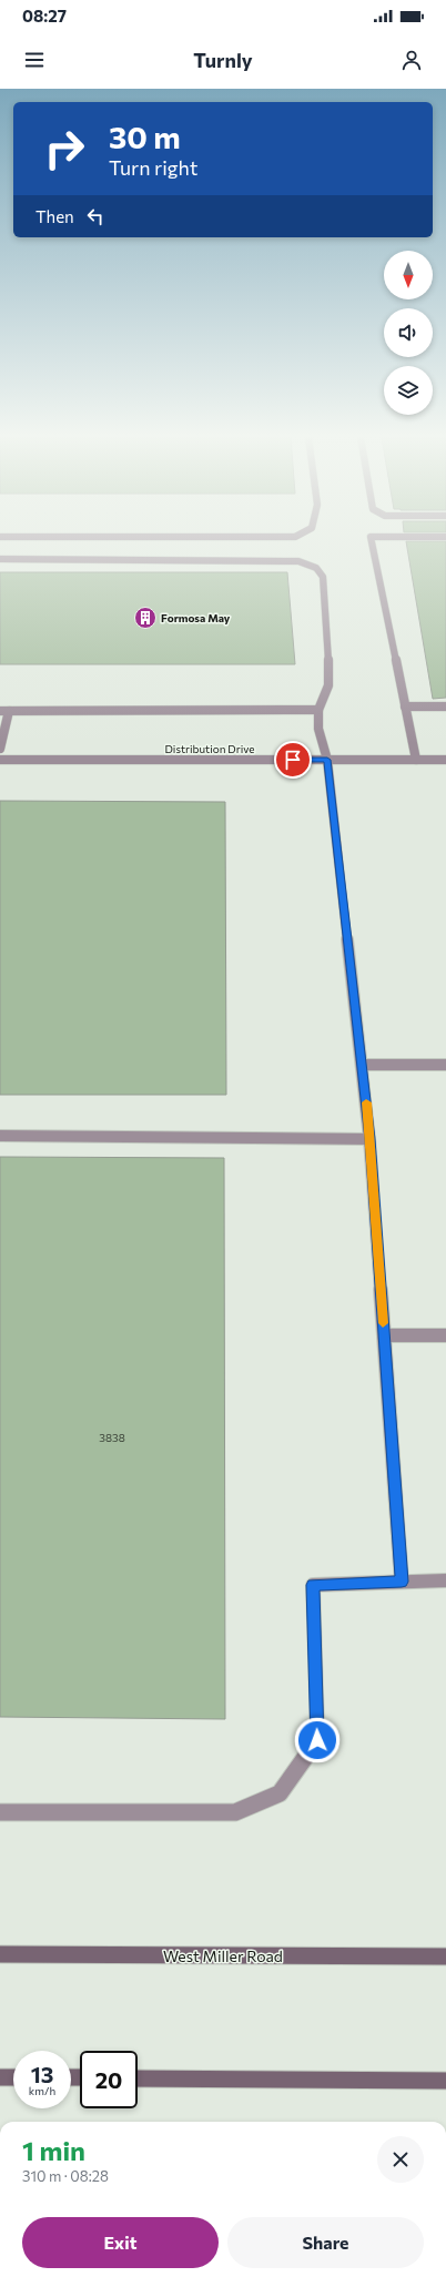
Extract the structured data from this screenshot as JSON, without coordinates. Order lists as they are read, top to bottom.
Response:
{
  "streets": {
    "main road": ["West Miller Road"],
    "street": ["Distribution Drive"]
  },
  "places": {
    "building": ["Formosa May"]
  },
  "house_numbers": ["3838"],
  "north": "bottom",
  "page": {
    "status": "08:27",
    "header": "Turnly",
    "turn": ["30 m", "Turn right"],
    "then": "Then",
    "speed": "13 km/h",
    "limit": "20",
    "heading": ["1 min", "310 m · 08:28"],
    "buttons": ["Exit", "Share"]
  }
}
